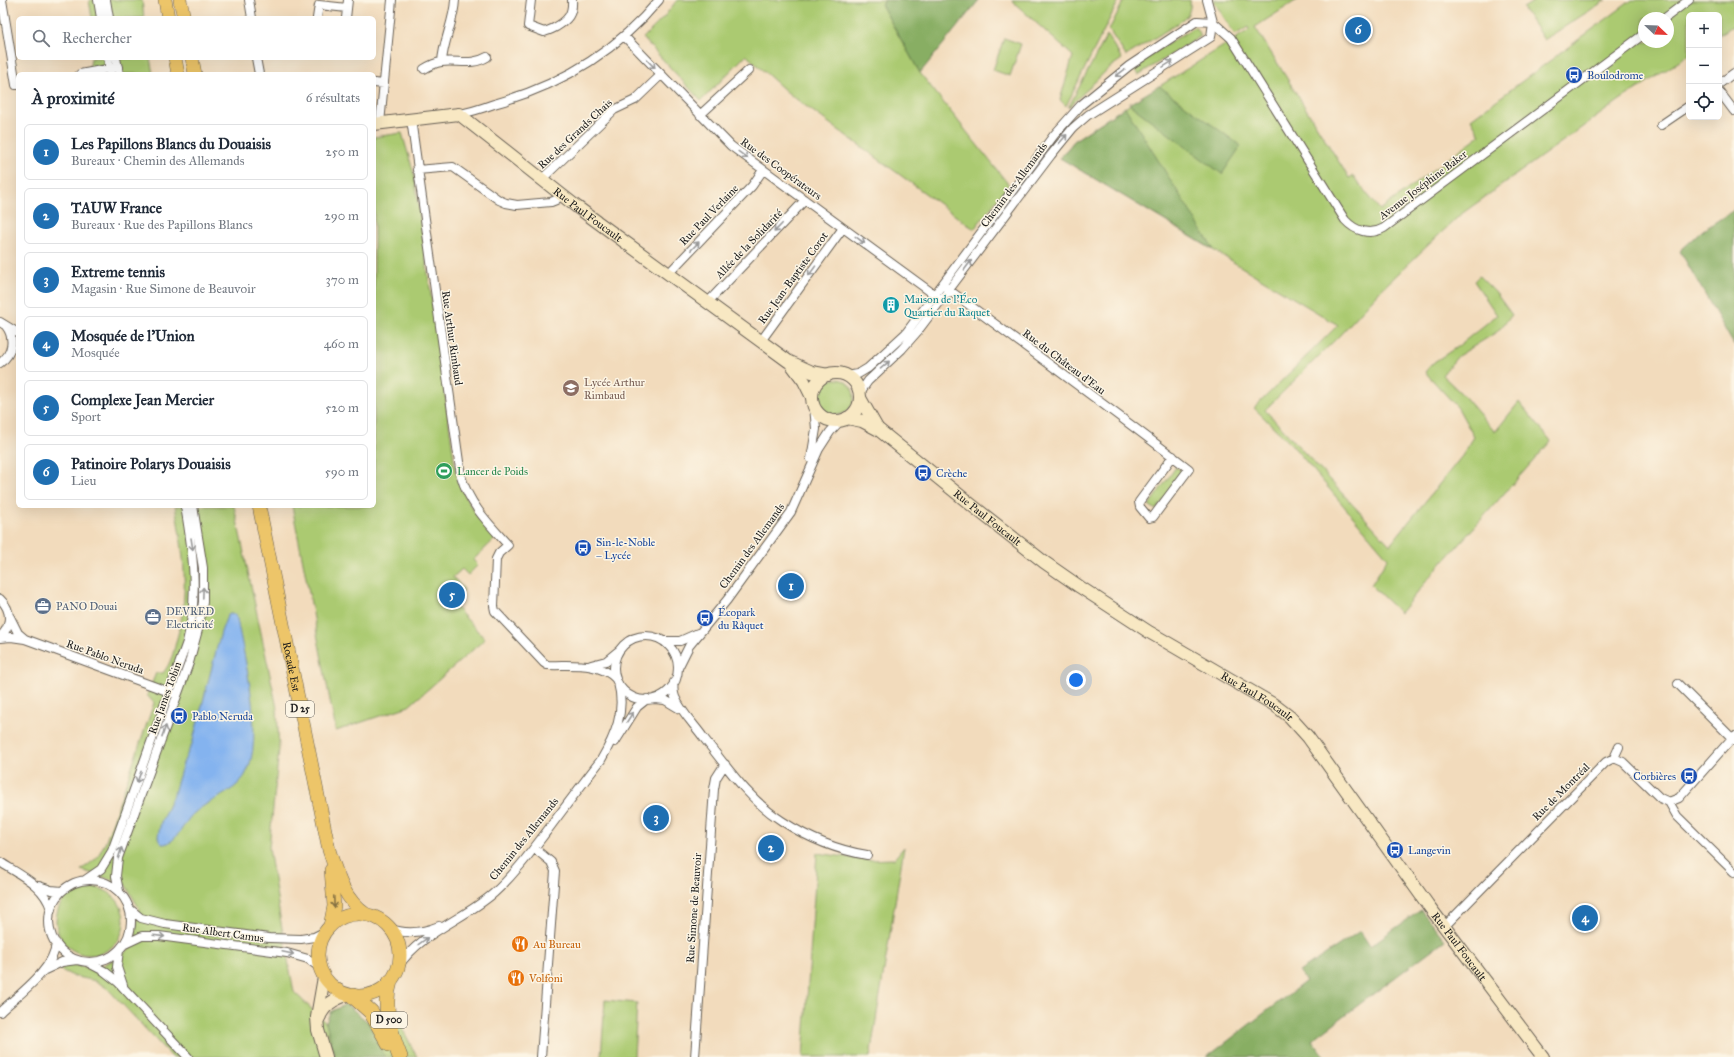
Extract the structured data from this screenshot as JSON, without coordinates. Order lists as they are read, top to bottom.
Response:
{
  "streets": {
    "highway": ["D 500"],
    "main road": ["Rocade Est", "D 25"],
    "street": [
      "Rue des Grands Chais",
      "Rue des Coopérateurs",
      "Chemin des Allemands",
      "Avenue Joséphine Baker",
      "Rue Paul Foucault",
      "Rue Paul Verlaine",
      "Allée de la Solidarité",
      "Rue Jean-Baptiste Corot",
      "Rue Arthur Rimbaud",
      "Rue du Château d'Eau",
      "Rue Pablo Neruda",
      "Rue James Tobin",
      "Rue de Montréal",
      "Rue Simone de Beauvoir",
      "Rue Albert Camus"
    ]
  },
  "crossings": [
    ["Rue des Grands Chais", "Rue des Coopérateurs"],
    ["Rue des Grands Chais", "Rue Paul Foucault"],
    ["Rue des Coopérateurs", "Chemin des Allemands"],
    ["Rue des Coopérateurs", "Rue Paul Verlaine"],
    ["Rue des Coopérateurs", "Allée de la Solidarité"],
    ["Rue des Coopérateurs", "Rue Jean-Baptiste Corot"],
    ["Chemin des Allemands", "Avenue Joséphine Baker"],
    ["Chemin des Allemands", "Rue Paul Foucault"],
    ["Chemin des Allemands", "Rue du Château d'Eau"],
    ["Chemin des Allemands", "Rocade Est"],
    ["Chemin des Allemands", "Rue Albert Camus"],
    ["Chemin des Allemands", "D 500"],
    ["Rue Paul Foucault", "Rue Paul Verlaine"],
    ["Rue Paul Foucault", "Allée de la Solidarité"],
    ["Rue Paul Foucault", "Rue Jean-Baptiste Corot"],
    ["Rue Paul Foucault", "Rue de Montréal"],
    ["Rue Pablo Neruda", "Rue James Tobin"],
    ["Rocade Est", "Rue Albert Camus"],
    ["Rocade Est", "D 500"],
    ["Rue James Tobin", "Rue Albert Camus"],
    ["Rue Albert Camus", "D 500"]
  ],
  "one_way": [
    "Rue des Coopérateurs",
    "Rue Paul Verlaine",
    "Allée de la Solidarité",
    "Rue Jean-Baptiste Corot"
  ],
  "places": {
    "bus stop": [
      "Boulodrome",
      "Crèche",
      "Sin-le-Noble – Lycée",
      "Écopark du Râquet",
      "Pablo Neruda",
      "Corbières",
      "Langevin"
    ],
    "building": ["Maison de l'Éco Quartier du Raquet"],
    "school or university": ["Lycée Arthur Rimbaud"],
    "sports": ["Lancer de Poids"],
    "office": ["PANO Douai", "DEVRED Electricité"],
    "restaurant": ["Au Bureau", "Volfoni"]
  },
  "north": "bottom right",
  "page": {
    "map_buttons": ["+", "−"],
    "pins": [
      "6",
      "1",
      "5",
      "3",
      "2",
      "4"
    ],
    "search": "Rechercher",
    "heading": ["À proximité", "6 résultats"],
    "list": [
      {
        "mark": "1",
        "name": "Les Papillons Blancs du Douaisis",
        "note": "Bureaux · Chemin des Allemands",
        "value": "250 m"
      },
      {
        "mark": "2",
        "name": "TAUW France",
        "note": "Bureaux · Rue des Papillons Blancs",
        "value": "290 m"
      },
      {
        "mark": "3",
        "name": "Extreme tennis",
        "note": "Magasin · Rue Simone de Beauvoir",
        "value": "370 m"
      },
      {
        "mark": "4",
        "name": "Mosquée de l'Union",
        "note": "Mosquée",
        "value": "460 m"
      },
      {
        "mark": "5",
        "name": "Complexe Jean Mercier",
        "note": "Sport",
        "value": "520 m"
      },
      {
        "mark": "6",
        "name": "Patinoire Polarys Douaisis",
        "note": "Lieu",
        "value": "590 m"
      }
    ]
  }
}
